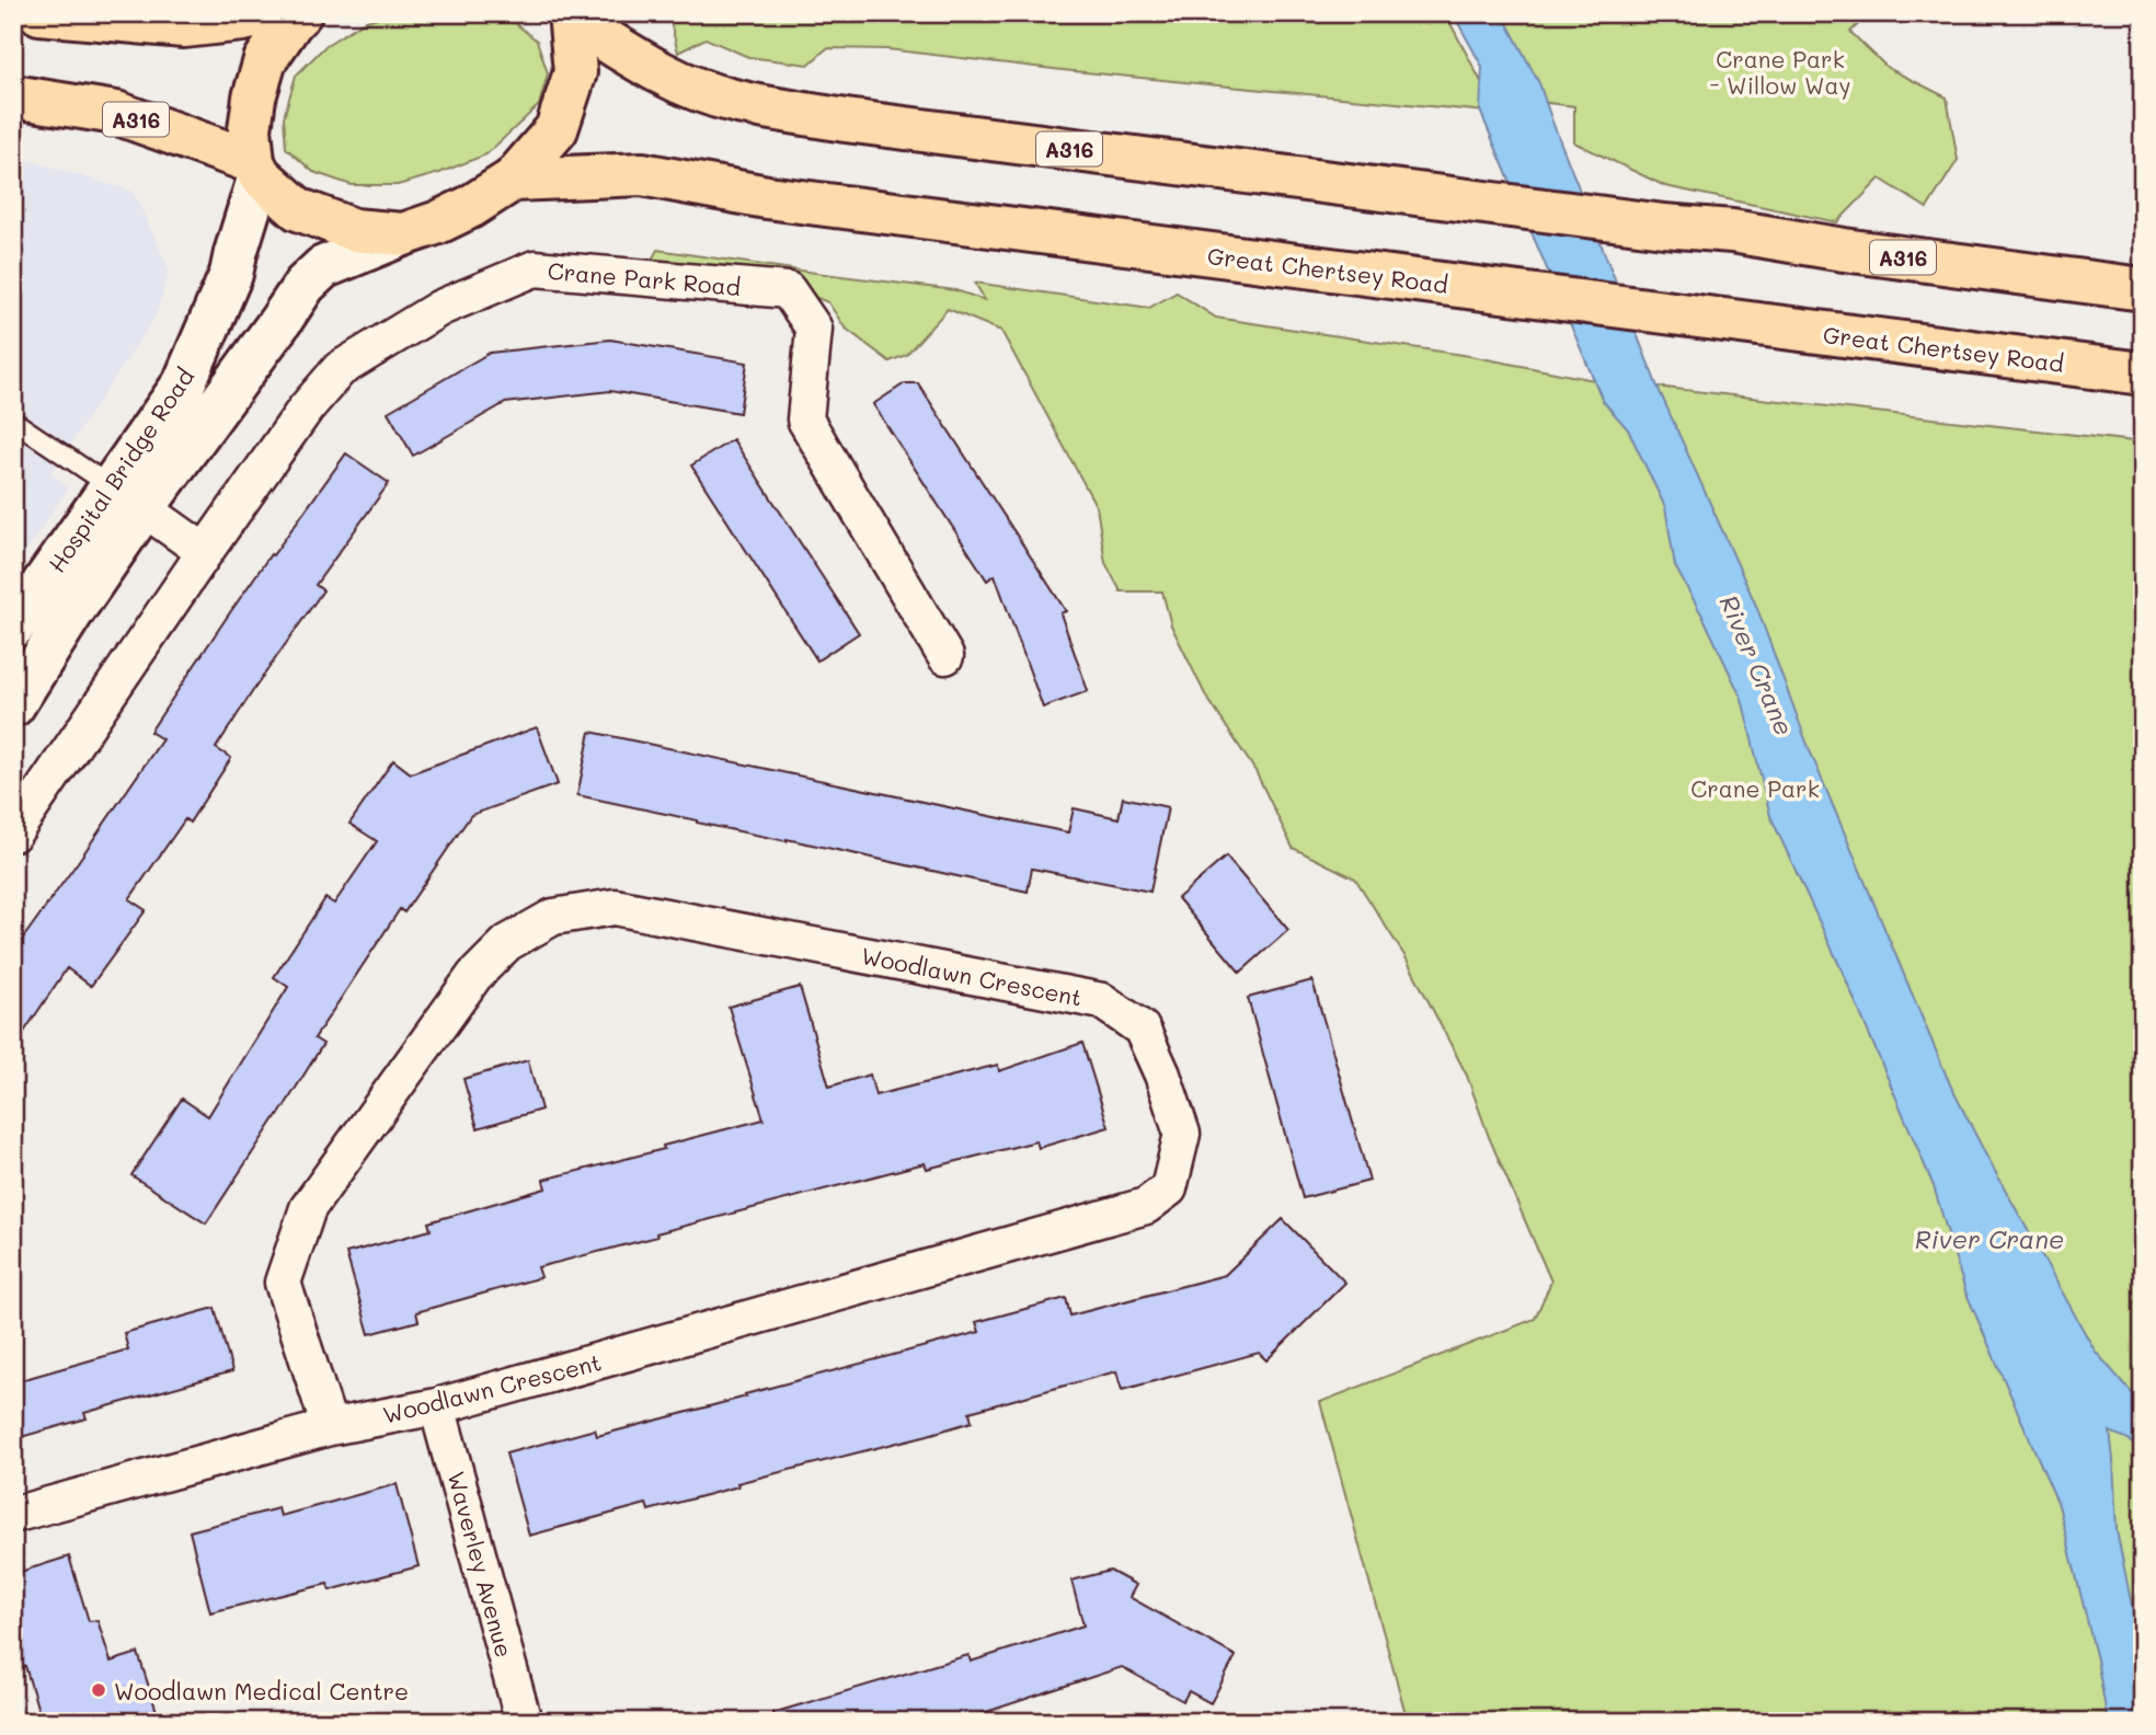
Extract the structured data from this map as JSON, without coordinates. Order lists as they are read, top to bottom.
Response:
{
  "streets": {
    "highway": ["A316", "Great Chertsey Road"],
    "main road": ["Hospital Bridge Road"],
    "street": ["Crane Park Road", "Woodlawn Crescent", "Waverley Avenue"]
  },
  "crossings": [
    ["A316", "Great Chertsey Road"],
    ["A316", "Hospital Bridge Road"],
    ["Crane Park Road", "Hospital Bridge Road"],
    ["Woodlawn Crescent", "Waverley Avenue"]
  ],
  "water": ["River Crane"],
  "parks": ["Crane Park - Willow Way", "Crane Park"],
  "places": ["Woodlawn Medical Centre"]
}
